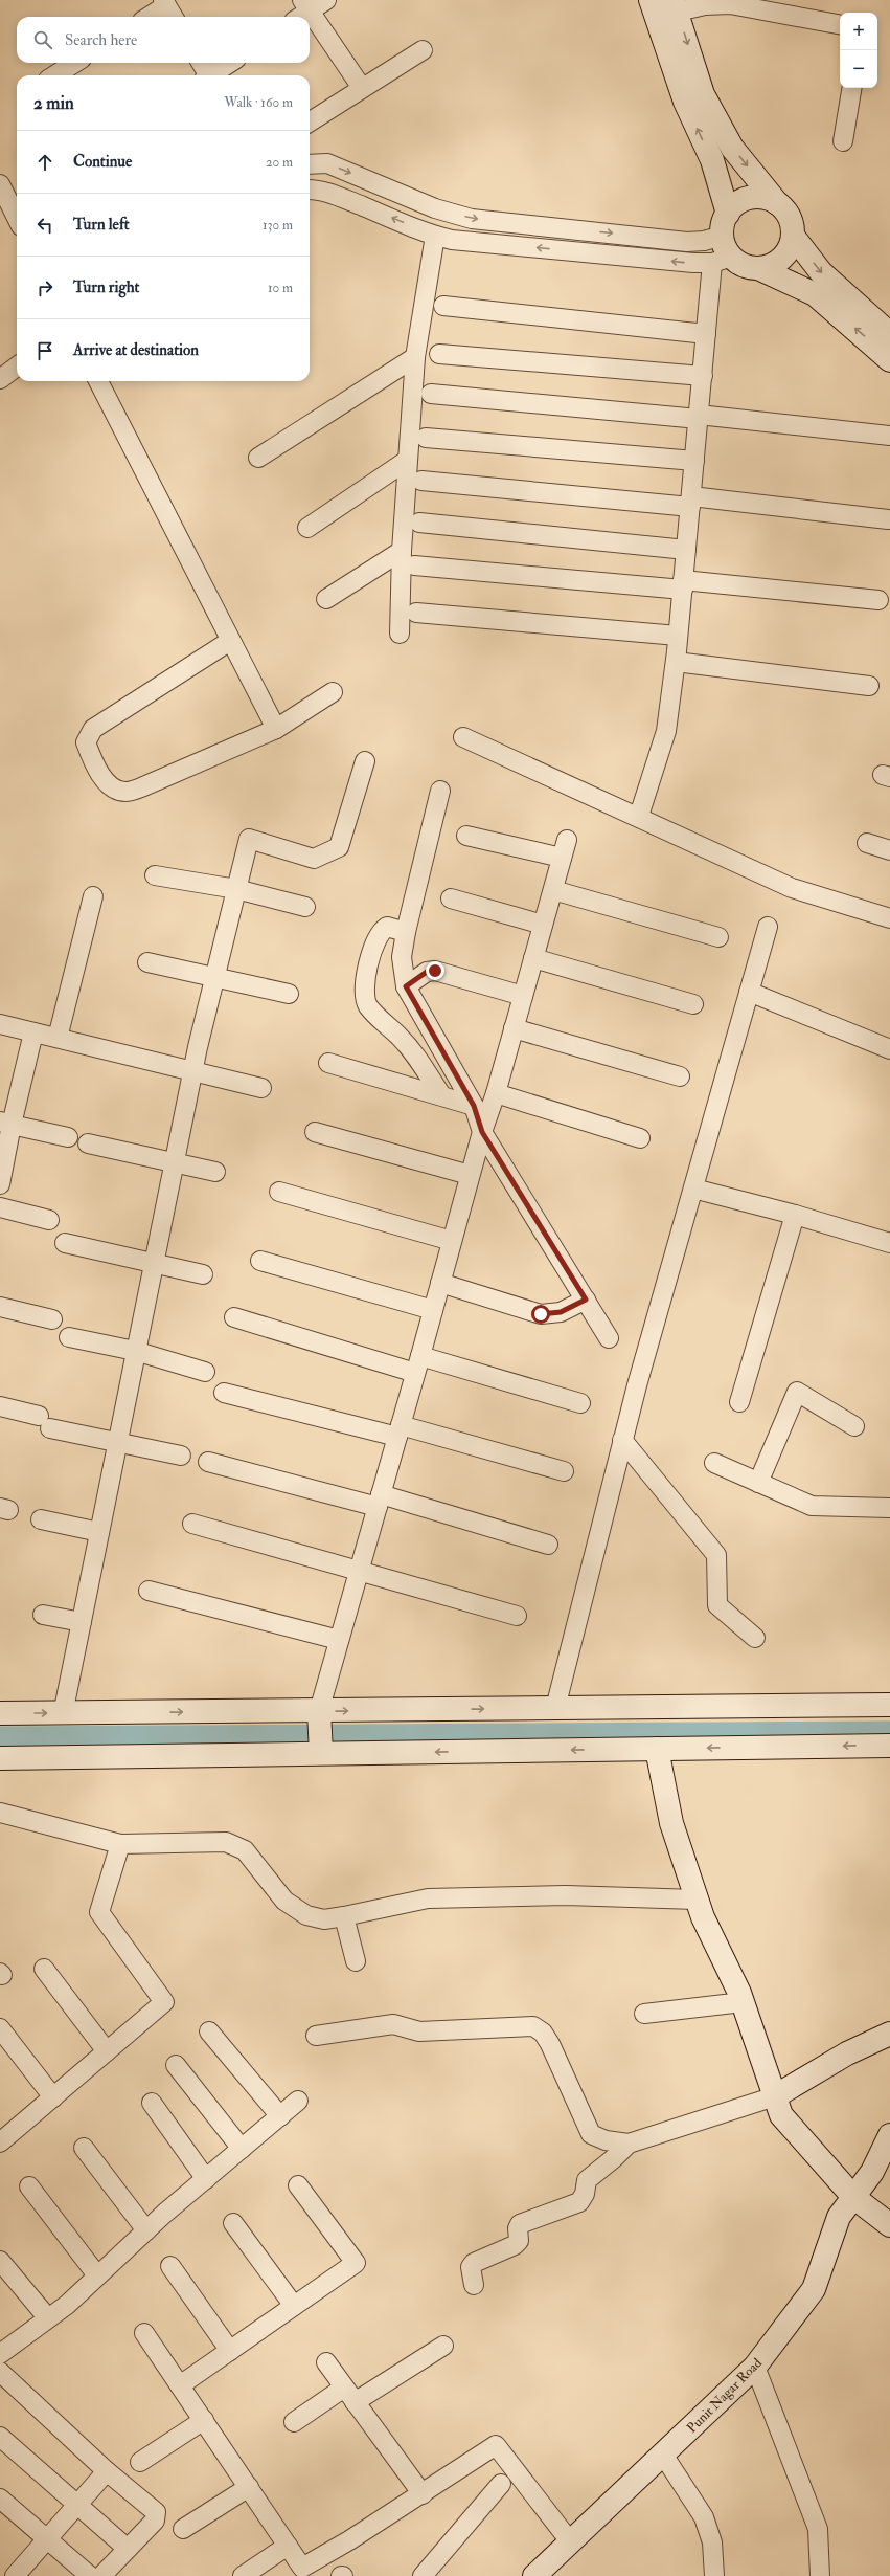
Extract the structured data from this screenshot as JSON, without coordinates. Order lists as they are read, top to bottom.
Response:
{
  "streets": {
    "street": ["Punit Nagar Road"]
  },
  "page": {
    "map_buttons": ["+", "−"],
    "search": "Search here",
    "heading": ["2 min", "Walk · 160 m"],
    "list": [
      ["Continue", "20 m"],
      ["Turn left", "130 m"],
      ["Turn right", "10 m"],
      "Arrive at destination"
    ]
  }
}
